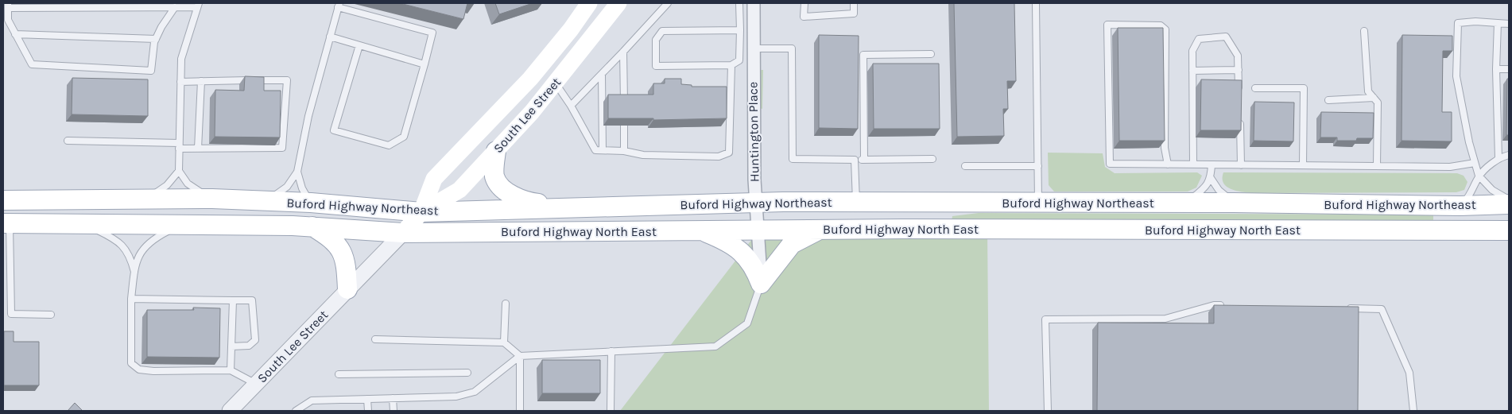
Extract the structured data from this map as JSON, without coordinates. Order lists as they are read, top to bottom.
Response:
{
  "streets": {
    "main road": ["South Lee Street", "Buford Highway Northeast", "Buford Highway North East"],
    "street": ["Huntington Place"]
  },
  "crossings": [
    ["South Lee Street", "Buford Highway Northeast"],
    ["South Lee Street", "Buford Highway North East"],
    ["Huntington Place", "Buford Highway Northeast"],
    ["Huntington Place", "Buford Highway North East"],
    ["Buford Highway Northeast", "Buford Highway North East"]
  ]
}
